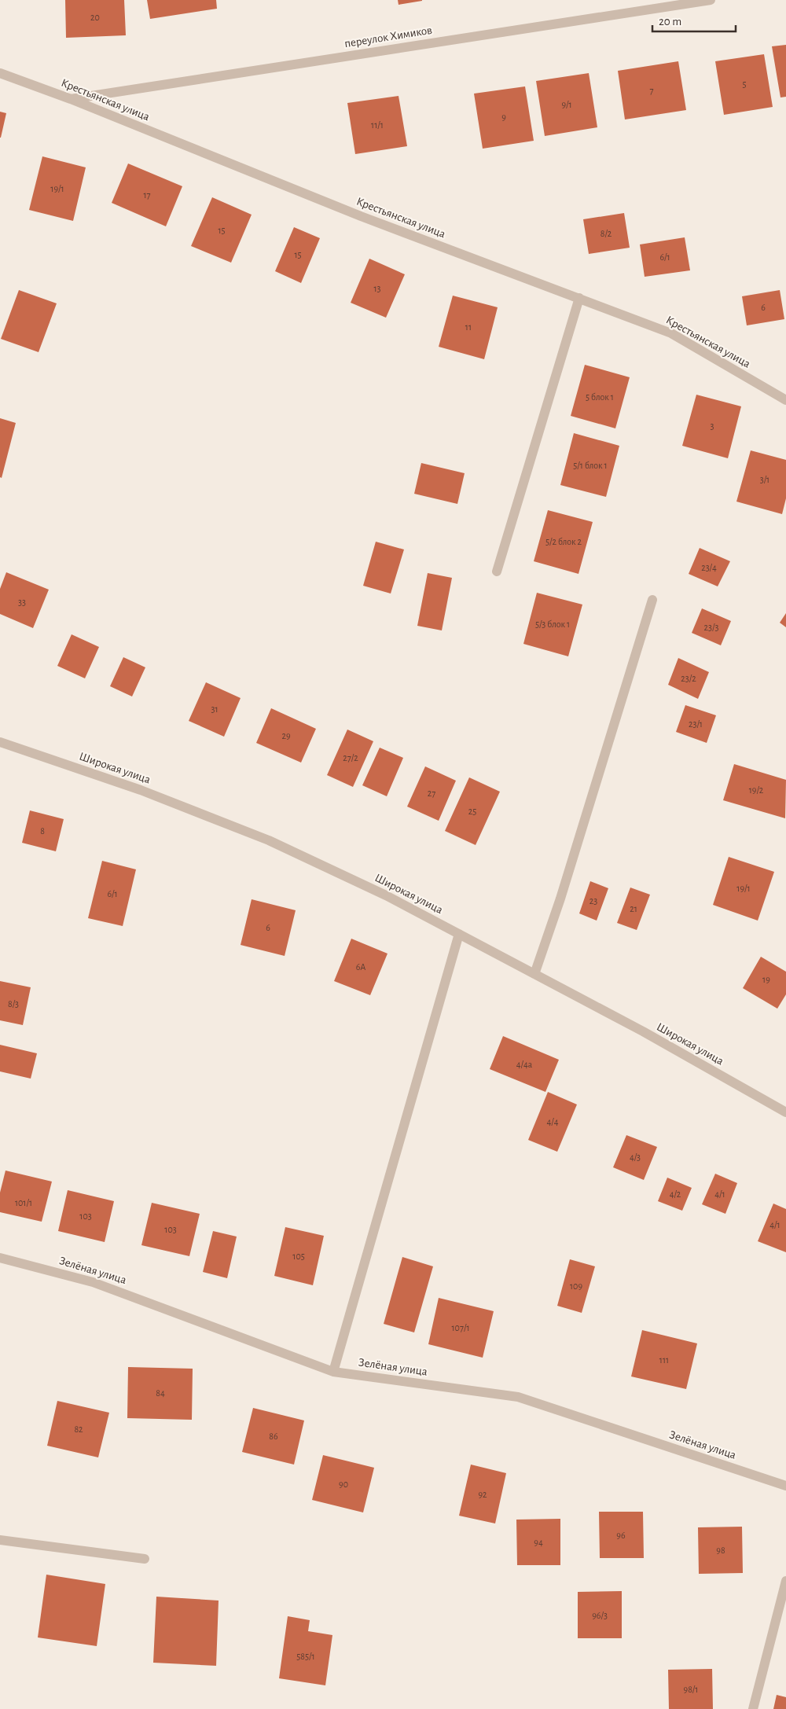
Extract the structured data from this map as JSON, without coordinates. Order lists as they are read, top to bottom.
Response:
{
  "streets": {
    "street": [
      "переулок Химиков",
      "Крестьянская улица",
      "Широкая улица",
      "Зелёная улица"
    ]
  },
  "crossings": [
    ["переулок Химиков", "Крестьянская улица"]
  ],
  "house_numbers": [
    "20",
    "5",
    "7",
    "9/1",
    "9",
    "11/1",
    "19/1",
    "17",
    "15",
    "8/2",
    "15",
    "6/1",
    "13",
    "6",
    "11",
    "5 блок 1",
    "3",
    "5/1 блок 1",
    "3/1",
    "5/2 блок 2",
    "23/4",
    "33",
    "5/3 блок 1",
    "23/3",
    "23/2",
    "31",
    "23/1",
    "29",
    "27/2",
    "19/2",
    "27",
    "25",
    "8",
    "19/1",
    "6/1",
    "23",
    "21",
    "6",
    "6А",
    "19",
    "8/3",
    "4/4а",
    "4/4",
    "4/3",
    "4/2",
    "4/1",
    "101/1",
    "103",
    "4/1",
    "103",
    "105",
    "109",
    "107/1",
    "111",
    "84",
    "82",
    "86",
    "90",
    "92",
    "96",
    "94",
    "98",
    "96/3",
    "585/1",
    "98/1"
  ],
  "scale_bar": "20 m"
}
